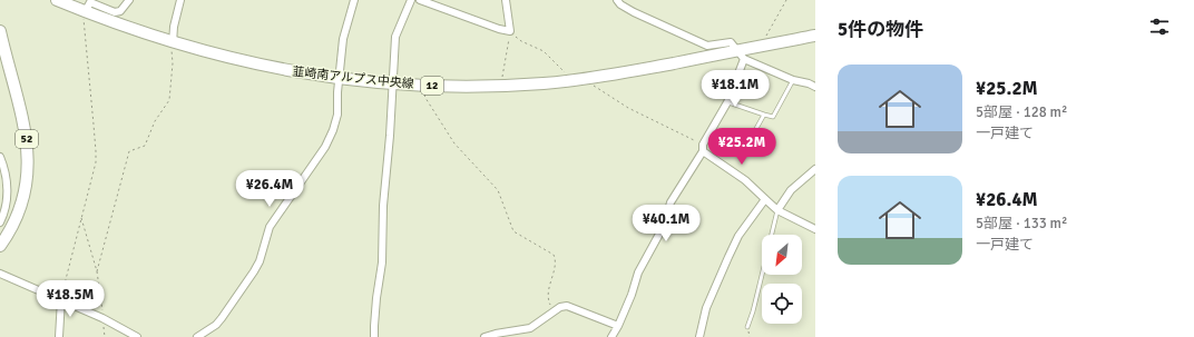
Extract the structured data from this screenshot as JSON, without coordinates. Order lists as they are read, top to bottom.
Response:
{
  "streets": {
    "main road": ["韮崎南アルプス中央線", "12", "52"]
  },
  "north": "bottom left",
  "page": {
    "heading": "5件の物件",
    "list": [
      {
        "name": "¥25.2M",
        "note": "5部屋 · 128 m² · 一戸建て"
      },
      {
        "name": "¥26.4M",
        "note": "5部屋 · 133 m² · 一戸建て"
      }
    ],
    "price": [
      "¥18.1M",
      "¥25.2M",
      "¥26.4M",
      "¥40.1M",
      "¥18.5M"
    ]
  }
}
